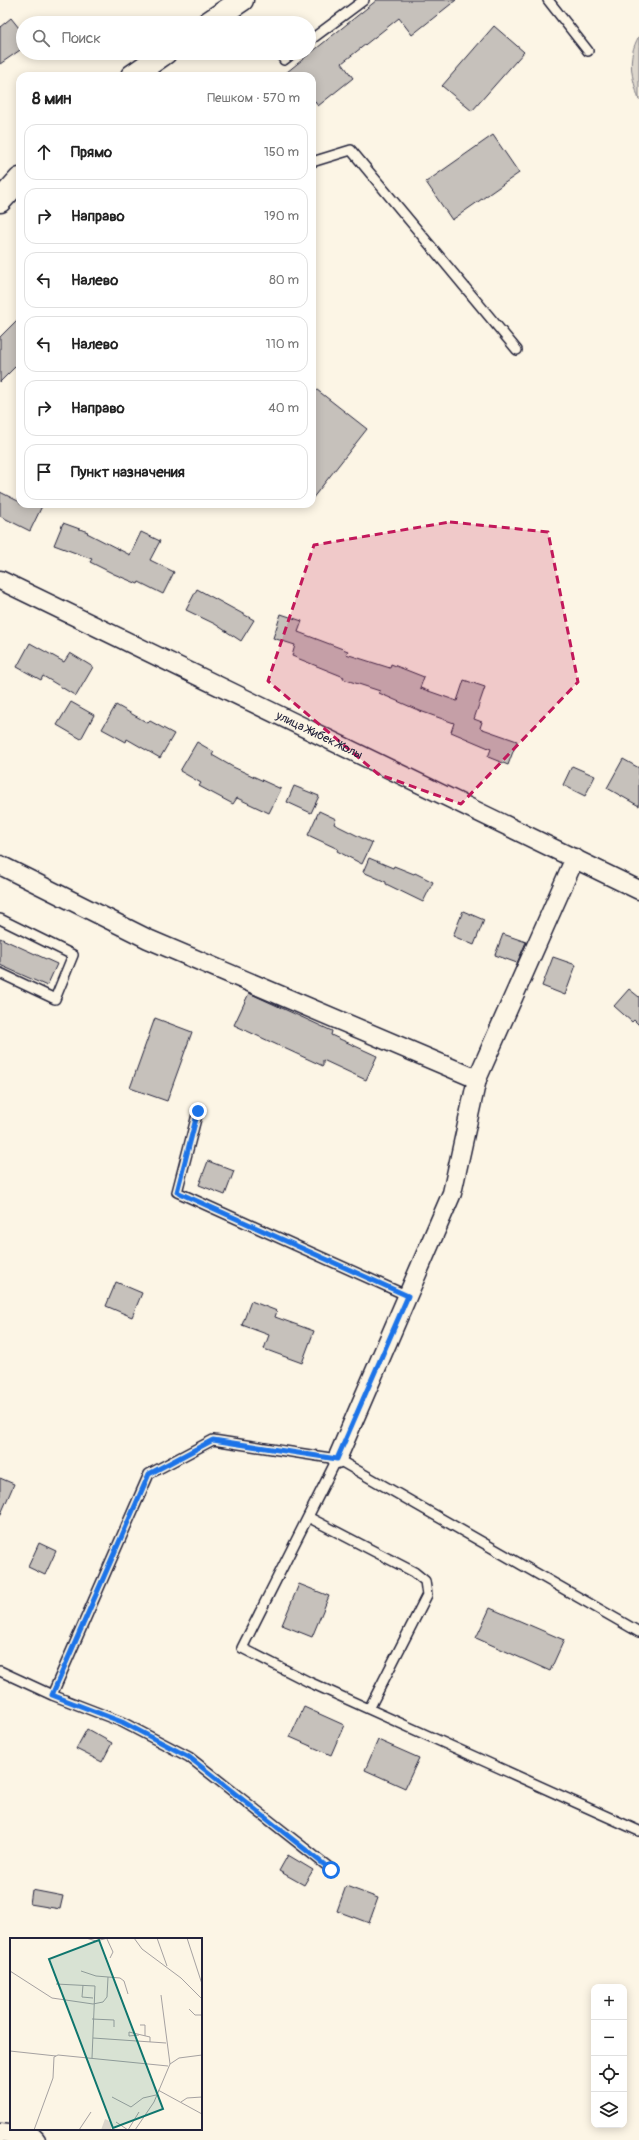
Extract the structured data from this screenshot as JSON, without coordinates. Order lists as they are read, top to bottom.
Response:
{
  "streets": {
    "street": ["улица Жибек Жолы"]
  },
  "page": {
    "search": "Поиск",
    "heading": ["8 мин", "Пешком · 570 m"],
    "list": [
      ["Прямо", "150 m"],
      ["Направо", "190 m"],
      ["Налево", "80 m"],
      ["Налево", "110 m"],
      ["Направо", "40 m"],
      "Пункт назначения"
    ],
    "map_buttons": ["+", "−"]
  }
}
